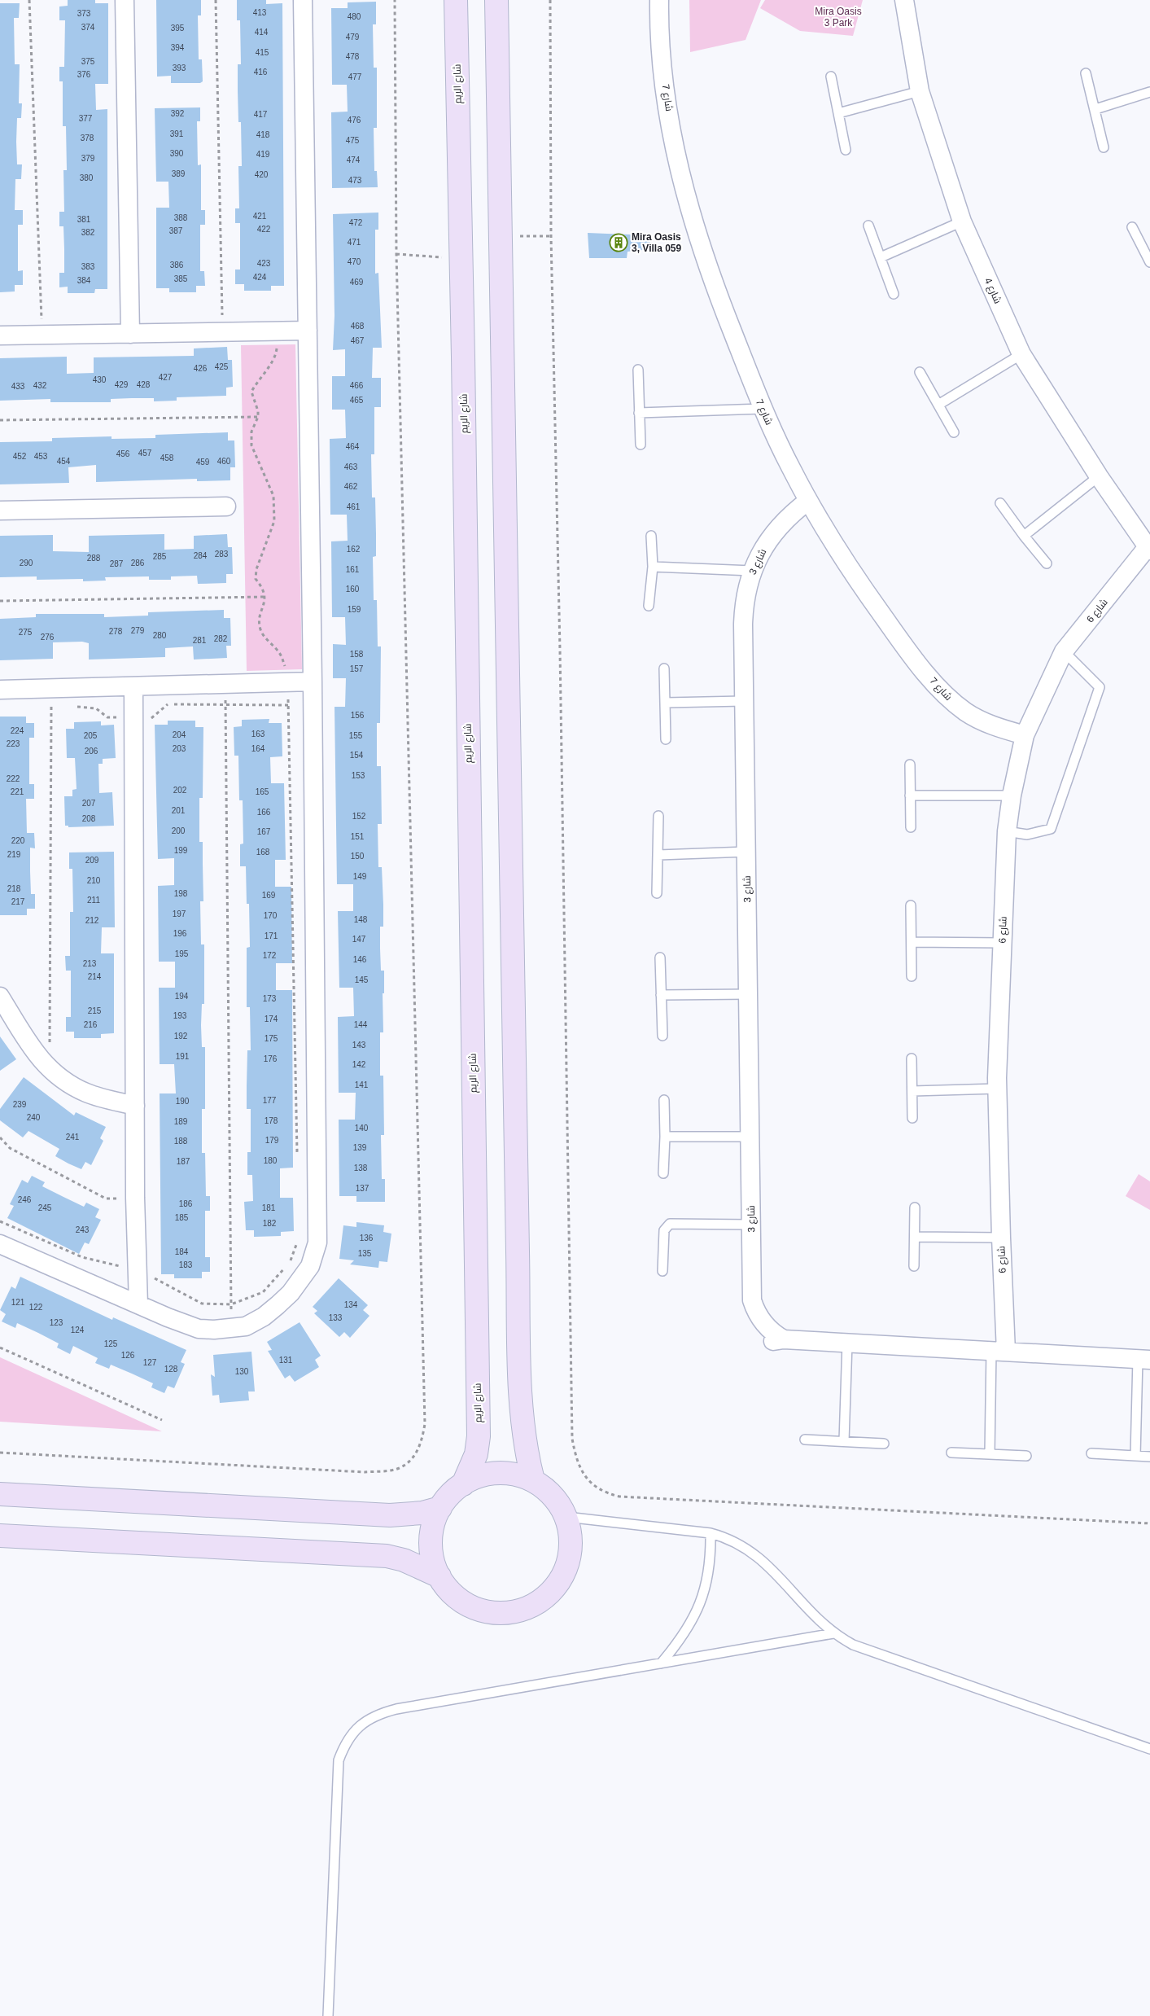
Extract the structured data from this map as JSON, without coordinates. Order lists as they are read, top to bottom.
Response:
{
  "streets": {
    "street": [
      "شارع الريم",
      "شارع 7",
      "شارع 4",
      "شارع 3",
      "شارع 6"
    ]
  },
  "crossings": [
    ["شارع 7", "شارع 3"],
    ["شارع 7", "شارع 6"],
    ["شارع 4", "شارع 6"]
  ],
  "parks": ["Mira Oasis 3 Park"],
  "places": {
    "building": ["Mira Oasis 3, Villa 059"]
  },
  "house_numbers": [
    "413",
    "373",
    "480",
    "374",
    "395",
    "414",
    "479",
    "394",
    "415",
    "478",
    "375",
    "393",
    "416",
    "376",
    "477",
    "392",
    "417",
    "377",
    "476",
    "391",
    "418",
    "378",
    "475",
    "390",
    "419",
    "379",
    "474",
    "389",
    "420",
    "380",
    "473",
    "421",
    "388",
    "381",
    "472",
    "422",
    "387",
    "382",
    "471",
    "470",
    "423",
    "386",
    "383",
    "424",
    "385",
    "384",
    "469",
    "468",
    "467",
    "425",
    "426",
    "427",
    "430",
    "429",
    "428",
    "432",
    "466",
    "433",
    "465",
    "464",
    "457",
    "456",
    "452",
    "453",
    "458",
    "454",
    "460",
    "459",
    "463",
    "462",
    "461",
    "162",
    "283",
    "284",
    "285",
    "288",
    "290",
    "286",
    "287",
    "161",
    "160",
    "159",
    "279",
    "278",
    "275",
    "280",
    "276",
    "282",
    "281",
    "158",
    "157",
    "156",
    "224",
    "163",
    "204",
    "205",
    "155",
    "223",
    "203",
    "164",
    "206",
    "154",
    "153",
    "222",
    "202",
    "221",
    "165",
    "207",
    "201",
    "166",
    "152",
    "208",
    "200",
    "167",
    "151",
    "220",
    "199",
    "168",
    "219",
    "150",
    "209",
    "149",
    "210",
    "218",
    "198",
    "169",
    "211",
    "217",
    "197",
    "170",
    "148",
    "212",
    "196",
    "171",
    "147",
    "195",
    "172",
    "146",
    "213",
    "214",
    "145",
    "194",
    "173",
    "215",
    "193",
    "174",
    "216",
    "144",
    "192",
    "175",
    "143",
    "191",
    "176",
    "142",
    "141",
    "177",
    "190",
    "239",
    "240",
    "178",
    "189",
    "140",
    "241",
    "179",
    "188",
    "139",
    "180",
    "187",
    "138",
    "137",
    "246",
    "186",
    "245",
    "181",
    "185",
    "182",
    "243",
    "136",
    "184",
    "135",
    "183",
    "121",
    "134",
    "122",
    "133",
    "123",
    "124",
    "125",
    "126",
    "131",
    "127",
    "128",
    "130"
  ]
}
